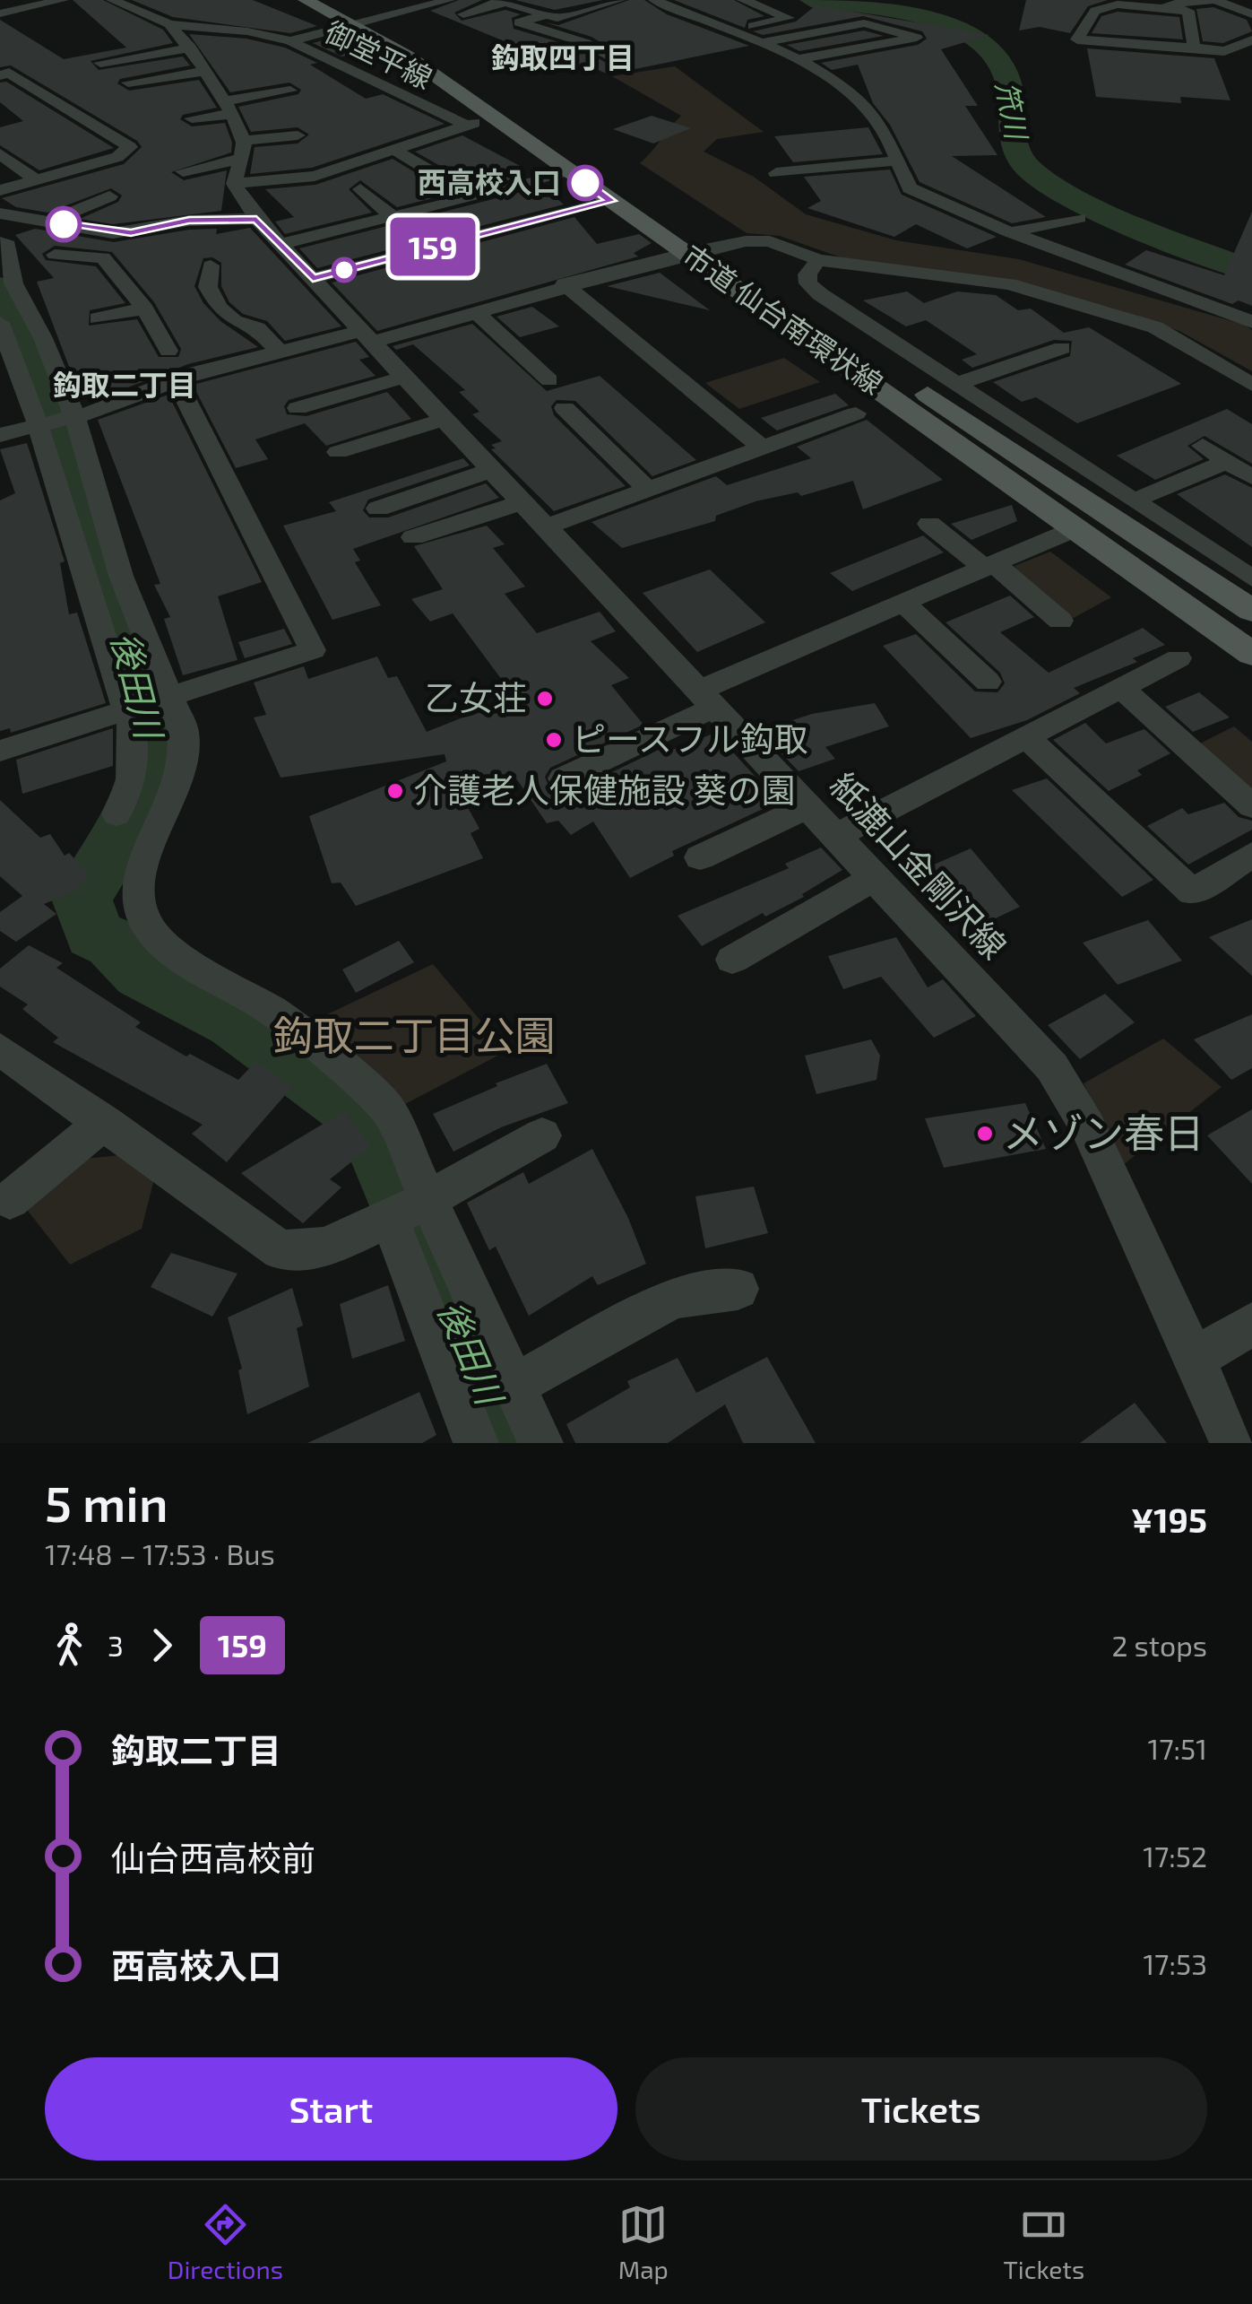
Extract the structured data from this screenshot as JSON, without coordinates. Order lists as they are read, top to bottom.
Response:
{
  "streets": {
    "main road": ["市道 仙台南環状線"],
    "street": ["御堂平線", "紙漉山金剛沢線"]
  },
  "districts": ["鈎取四丁目", "鈎取二丁目"],
  "water": ["笊川", "後田川"],
  "parks": ["鈎取二丁目公園"],
  "places": [
    "西高校入口",
    "乙女荘",
    "ピースフル鈎取",
    "介護老人保健施設 葵の園",
    "メゾン春日"
  ],
  "lines": ["bus line 159"],
  "page": {
    "on_map": "159",
    "heading": ["5 min", "17:48 – 17:53 · Bus", "¥195"],
    "legs": ["3", "159", "2 stops"],
    "list": [
      {
        "name": "鈎取二丁目",
        "value": "17:51"
      },
      {
        "name": "仙台西高校前",
        "value": "17:52"
      },
      {
        "name": "西高校入口",
        "value": "17:53"
      }
    ],
    "buttons": ["Start", "Tickets"],
    "tabs": ["Directions", "Map", "Tickets"]
  }
}
